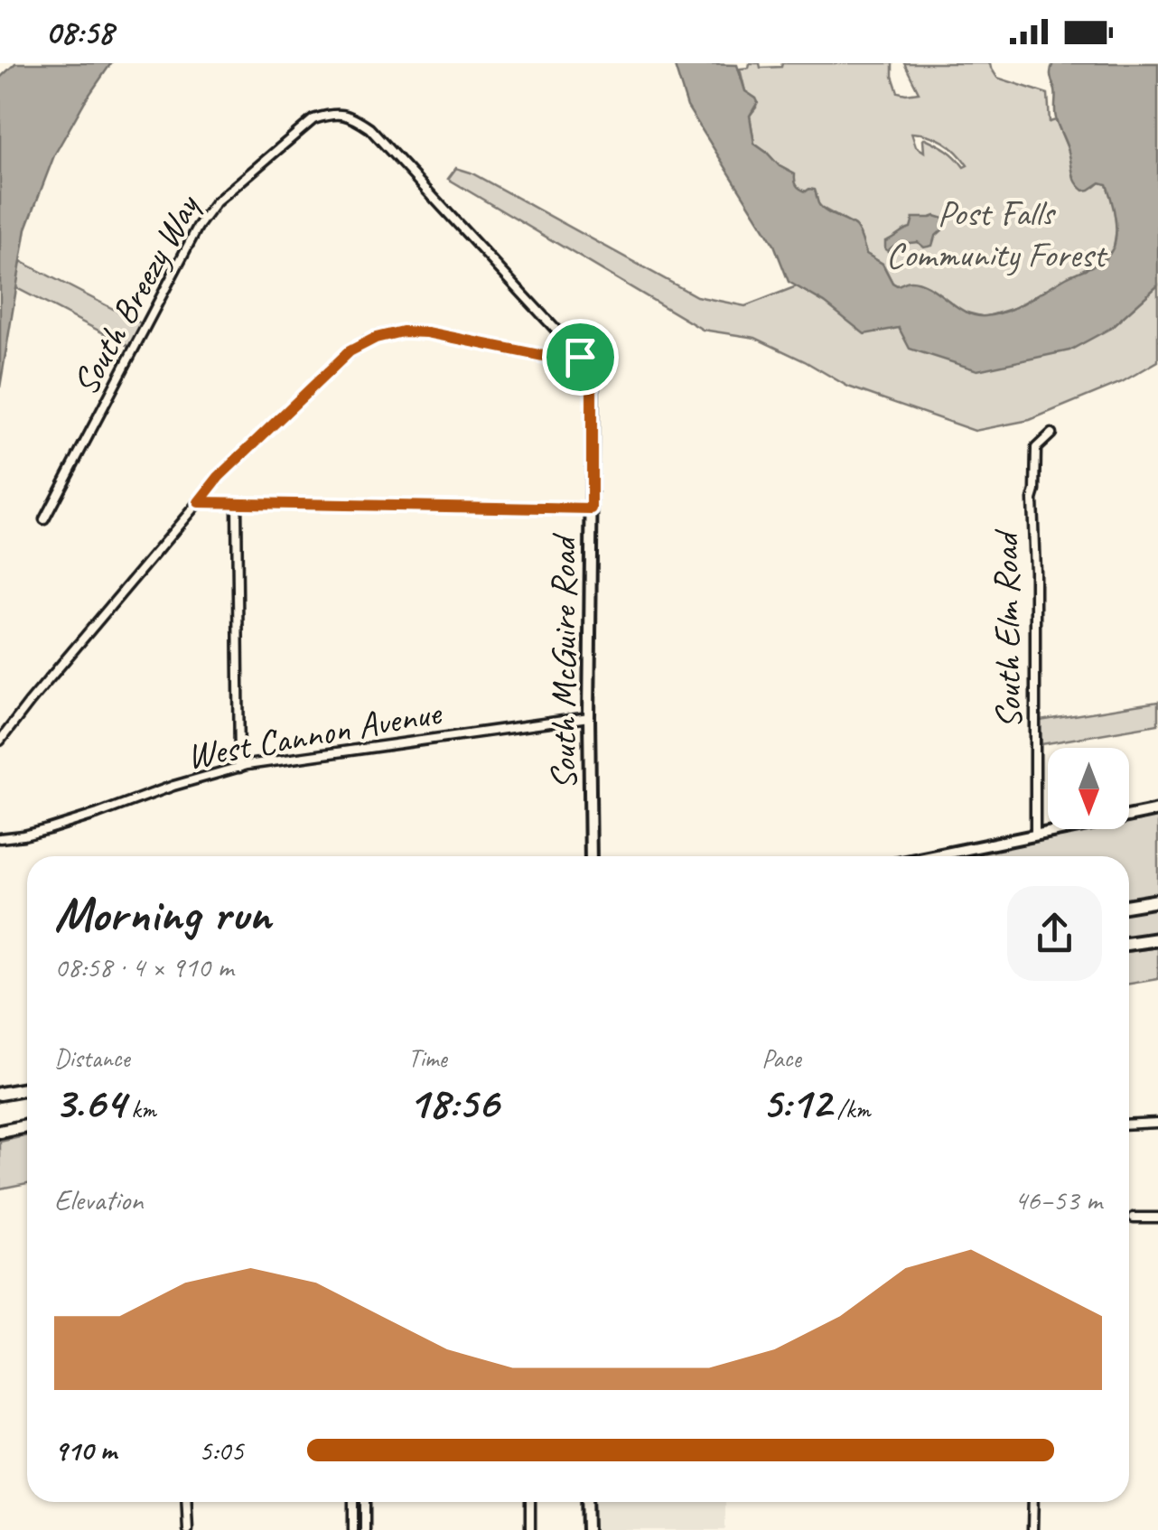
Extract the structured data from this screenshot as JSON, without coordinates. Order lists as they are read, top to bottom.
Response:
{
  "streets": {
    "street": [
      "South Breezy Way",
      "South Elm Road",
      "South McGuire Road",
      "West Cannon Avenue"
    ]
  },
  "crossings": [
    ["South Breezy Way", "South McGuire Road"],
    ["South McGuire Road", "West Cannon Avenue"]
  ],
  "parks": ["Post Falls Community Forest"],
  "north": "bottom",
  "page": {
    "status": "08:58",
    "heading": ["Morning run", "08:58 · 4 × 910 m"],
    "stats": [
      ["Distance", "3.64 km"],
      ["Time", "18:56"],
      ["Pace", "5:12 /km"]
    ],
    "chart": ["Elevation", "46–53 m"],
    "list": [
      {
        "name": "910 m",
        "note": "5:05"
      }
    ]
  }
}
